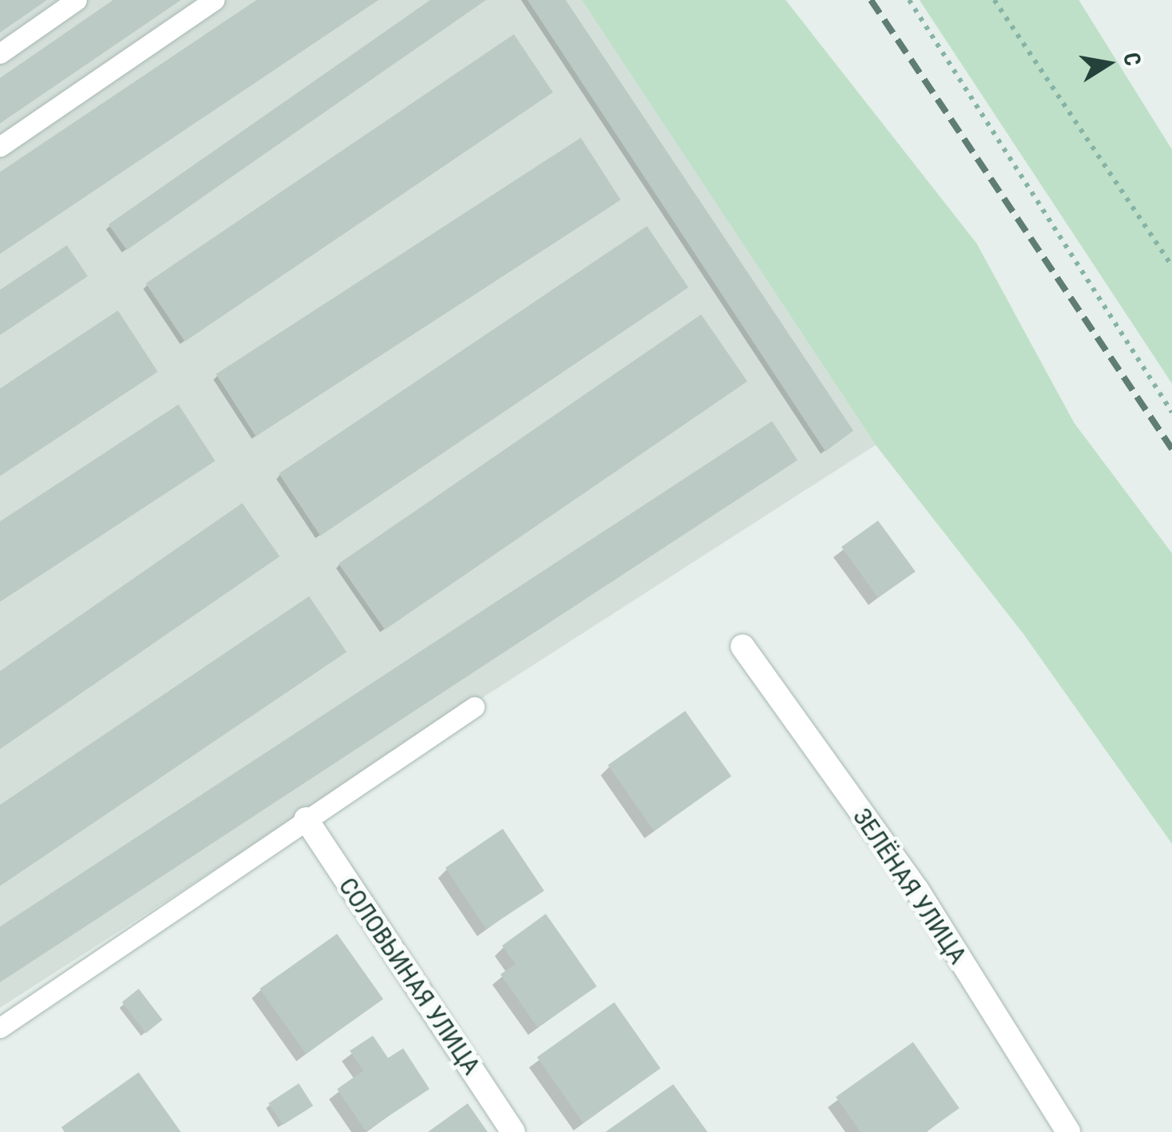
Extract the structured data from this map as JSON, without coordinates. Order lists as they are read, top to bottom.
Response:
{
  "streets": {
    "street": ["ЗЕЛЁНАЯ УЛИЦА", "СОЛОВЬИНАЯ УЛИЦА"]
  },
  "north": "right"
}
